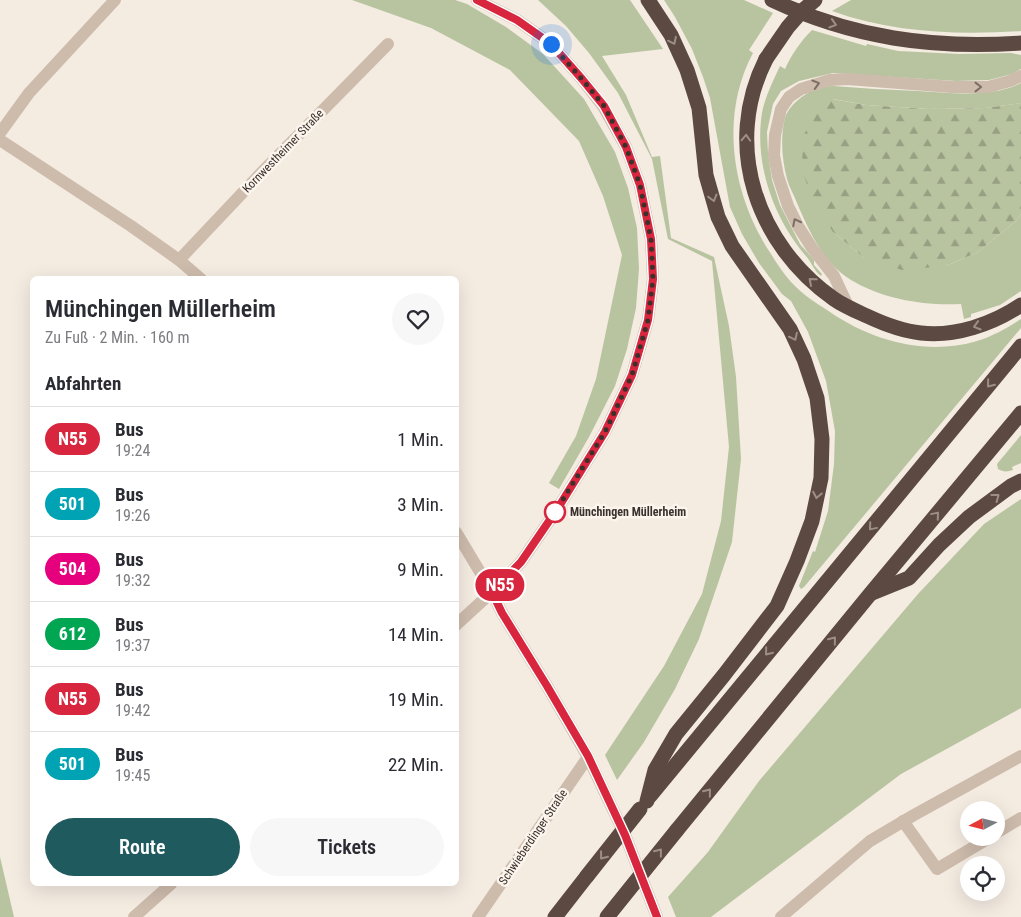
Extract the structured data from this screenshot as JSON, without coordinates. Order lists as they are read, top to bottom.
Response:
{
  "streets": {
    "street": ["Kornwestheimer Straße", "Schwieberdinger Straße"]
  },
  "places": ["Münchingen Müllerheim"],
  "lines": ["bus line N55"],
  "north": "left",
  "page": {
    "on_map": "N55",
    "heading": [
      ["Münchingen Müllerheim", "Zu Fuß · 2 Min. · 160 m"],
      "Abfahrten"
    ],
    "list": [
      {
        "mark": "N55",
        "name": "Bus",
        "note": "19:24",
        "value": "1 Min."
      },
      {
        "mark": "501",
        "name": "Bus",
        "note": "19:26",
        "value": "3 Min."
      },
      {
        "mark": "504",
        "name": "Bus",
        "note": "19:32",
        "value": "9 Min."
      },
      {
        "mark": "612",
        "name": "Bus",
        "note": "19:37",
        "value": "14 Min."
      },
      {
        "mark": "N55",
        "name": "Bus",
        "note": "19:42",
        "value": "19 Min."
      },
      {
        "mark": "501",
        "name": "Bus",
        "note": "19:45",
        "value": "22 Min."
      }
    ],
    "buttons": ["Route", "Tickets"]
  }
}
